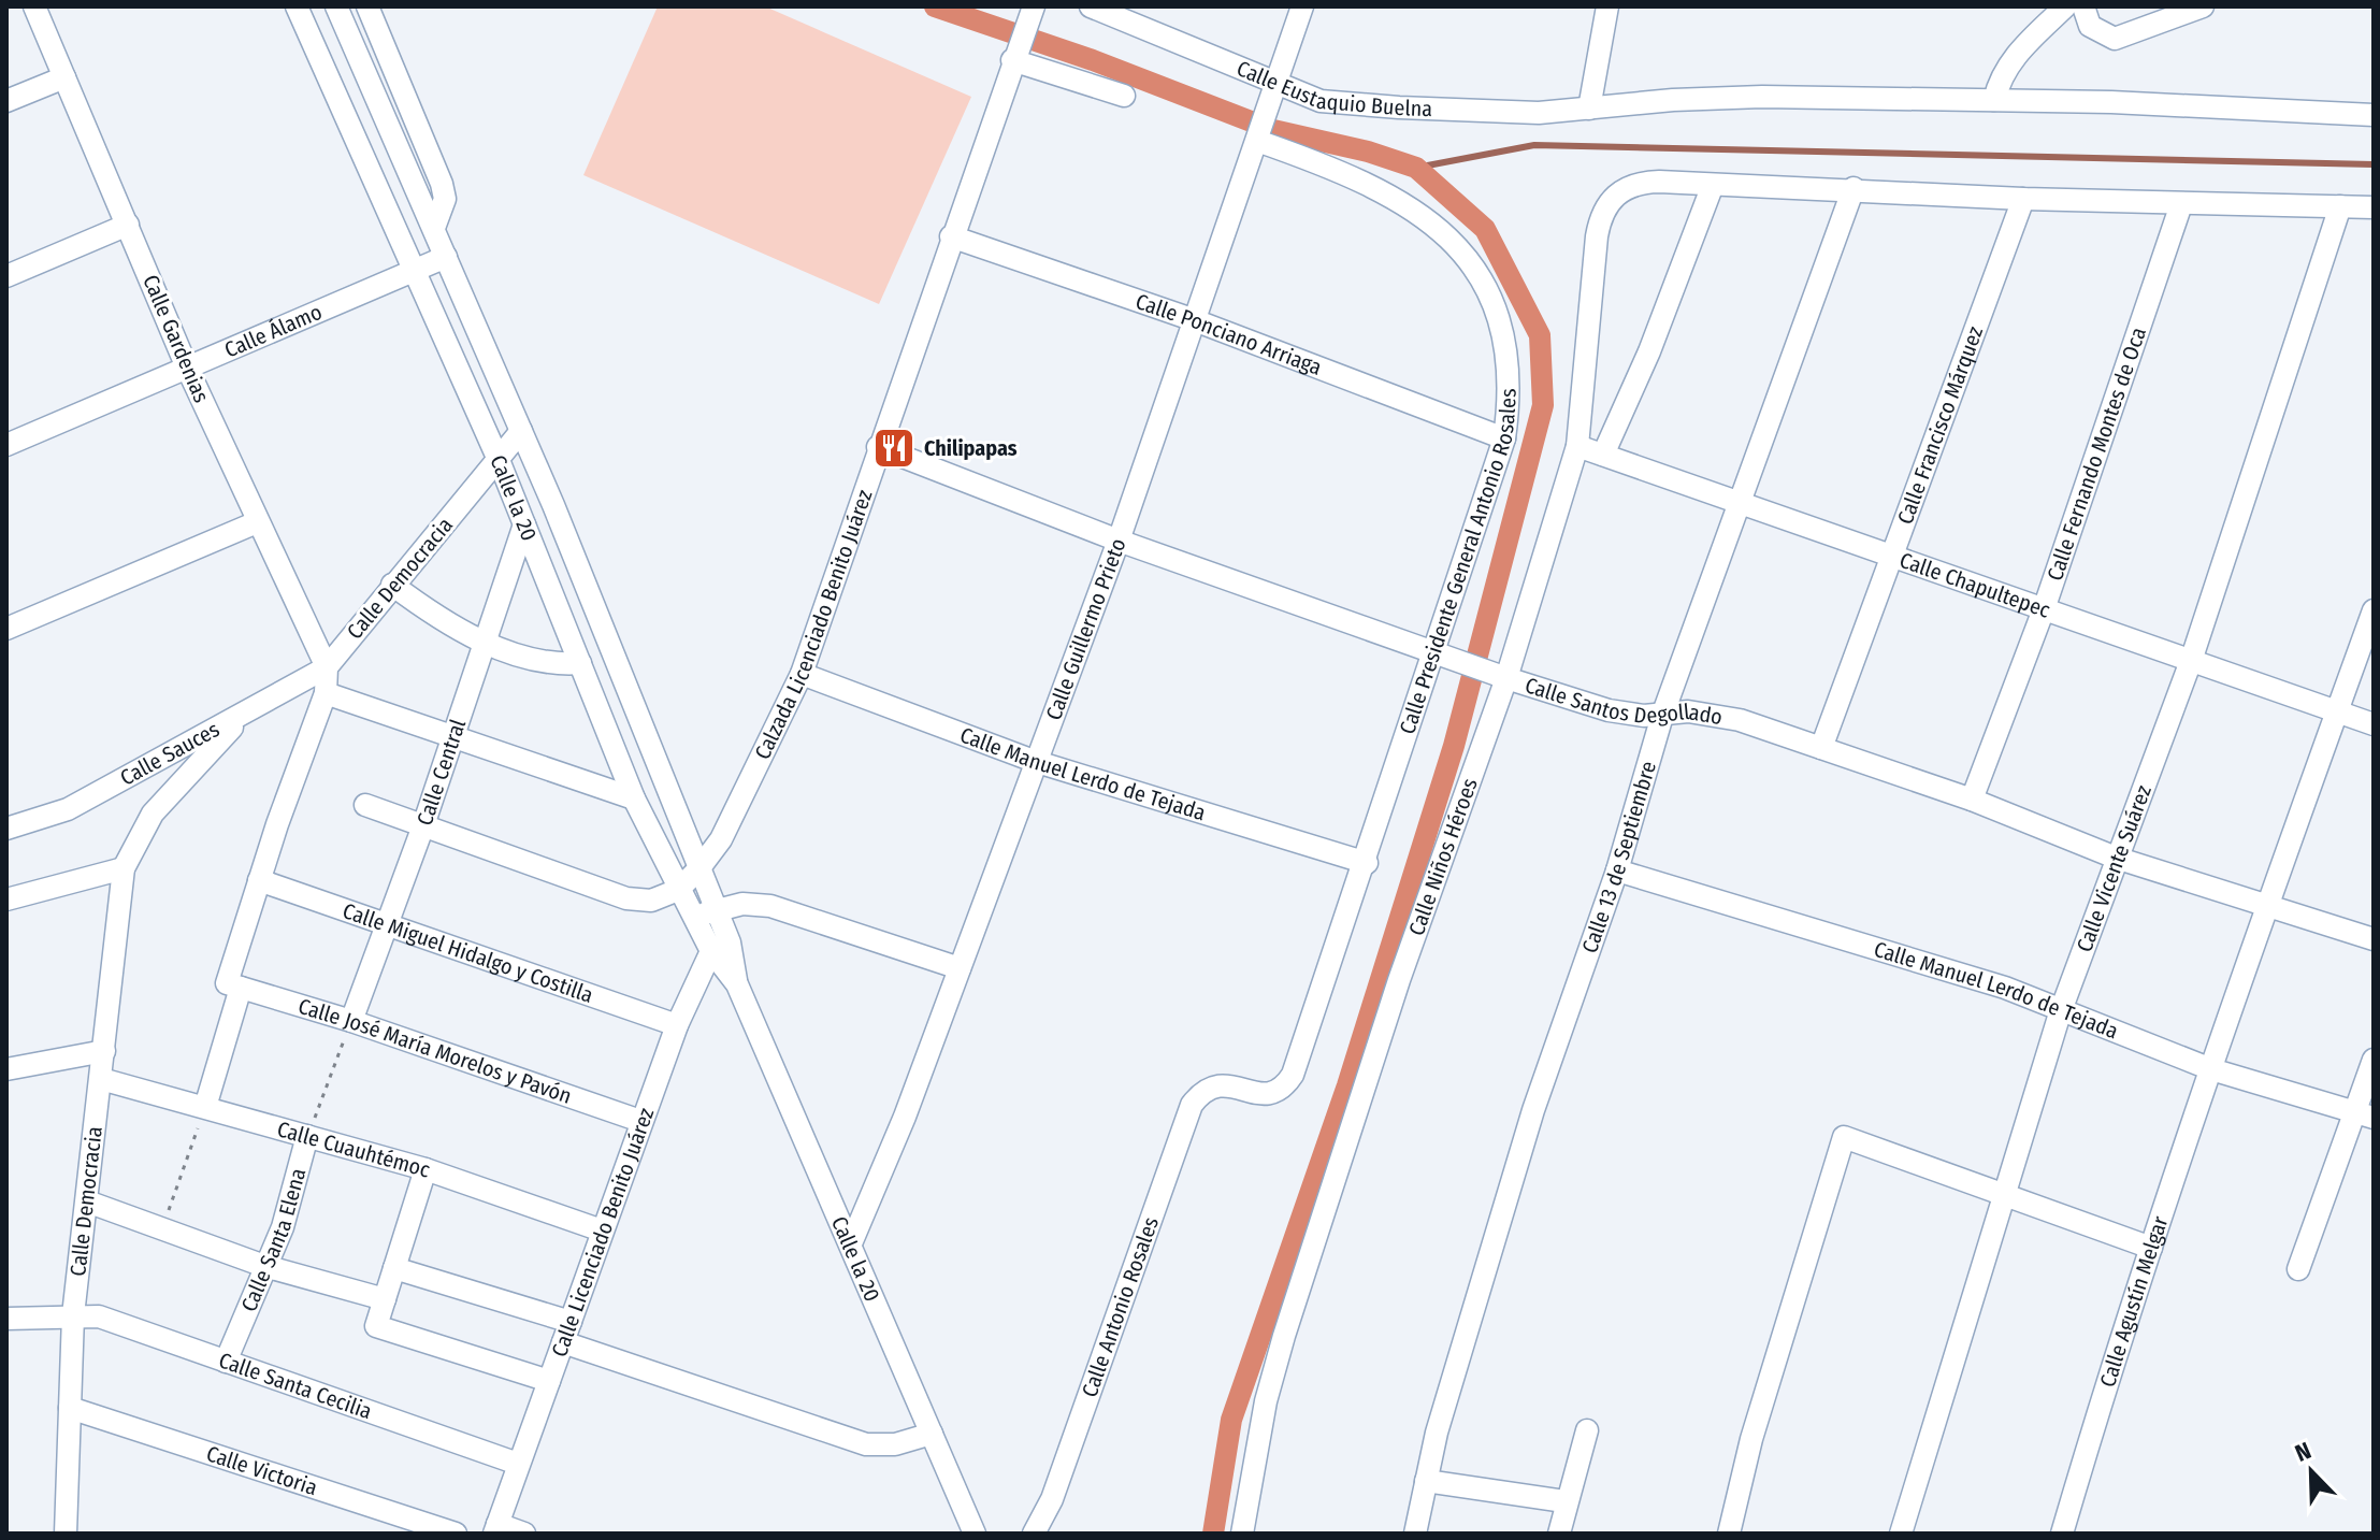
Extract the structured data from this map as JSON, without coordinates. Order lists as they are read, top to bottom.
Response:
{
  "streets": {
    "street": [
      "Calle Eustaquio Buelna",
      "Calle Álamo",
      "Calle Ponciano Arriaga",
      "Calle Gardenias",
      "Calle Francisco Márquez",
      "Calle Fernando Montes de Oca",
      "Calle la 20",
      "Calle Presidente General Antonio Rosales",
      "Calle Democracia",
      "Calle Chapultepec",
      "Calzada Licenciado Benito Juárez",
      "Calle Guillermo Prieto",
      "Calle Santos Degollado",
      "Calle Sauces",
      "Calle Central",
      "Calle Manuel Lerdo de Tejada",
      "Calle 13 de Septiembre",
      "Calle Niños Héroes",
      "Calle Vicente Suárez",
      "Calle Miguel Hidalgo y Costilla",
      "Calle José María Morelos y Pavón",
      "Calle Cuauhtémoc",
      "Calle Licenciado Benito Juárez",
      "Calle Santa Elena",
      "Calle Agustín Melgar",
      "Calle Antonio Rosales",
      "Calle Santa Cecilia",
      "Calle Victoria"
    ]
  },
  "crossings": [
    ["Calle Eustaquio Buelna", "Calle Guillermo Prieto"],
    ["Calle Álamo", "Calle Gardenias"],
    ["Calle Álamo", "Calle la 20"],
    ["Calle Ponciano Arriaga", "Calle Presidente General Antonio Rosales"],
    ["Calle Ponciano Arriaga", "Calzada Licenciado Benito Juárez"],
    ["Calle Ponciano Arriaga", "Calle Guillermo Prieto"],
    ["Calle Gardenias", "Calle Democracia"],
    ["Calle Gardenias", "Calle Sauces"],
    ["Calle Francisco Márquez", "Calle Chapultepec"],
    ["Calle Francisco Márquez", "Calle Santos Degollado"],
    ["Calle Fernando Montes de Oca", "Calle Chapultepec"],
    ["Calle Fernando Montes de Oca", "Calle Santos Degollado"],
    ["Calle la 20", "Calle Democracia"],
    ["Calle la 20", "Calzada Licenciado Benito Juárez"],
    ["Calle la 20", "Calle Guillermo Prieto"],
    ["Calle la 20", "Calle Central"],
    ["Calle la 20", "Calle Licenciado Benito Juárez"],
    ["Calle Presidente General Antonio Rosales", "Calle Guillermo Prieto"],
    ["Calle Presidente General Antonio Rosales", "Calle Santos Degollado"],
    ["Calle Presidente General Antonio Rosales", "Calle Manuel Lerdo de Tejada"],
    ["Calle Presidente General Antonio Rosales", "Calle Antonio Rosales"],
    ["Calle Democracia", "Calle Sauces"],
    ["Calle Democracia", "Calle Cuauhtémoc"],
    ["Calle Democracia", "Calle Santa Cecilia"],
    ["Calle Democracia", "Calle Victoria"],
    ["Calle Chapultepec", "Calle 13 de Septiembre"],
    ["Calle Chapultepec", "Calle Niños Héroes"],
    ["Calle Chapultepec", "Calle Vicente Suárez"],
    ["Calzada Licenciado Benito Juárez", "Calle Santos Degollado"],
    ["Calzada Licenciado Benito Juárez", "Calle Manuel Lerdo de Tejada"],
    ["Calle Guillermo Prieto", "Calle Santos Degollado"],
    ["Calle Guillermo Prieto", "Calle Manuel Lerdo de Tejada"],
    ["Calle Santos Degollado", "Calle 13 de Septiembre"],
    ["Calle Santos Degollado", "Calle Niños Héroes"],
    ["Calle Santos Degollado", "Calle Vicente Suárez"],
    ["Calle Santos Degollado", "Calle Agustín Melgar"],
    ["Calle Central", "Calle Miguel Hidalgo y Costilla"],
    ["Calle Central", "Calle José María Morelos y Pavón"],
    ["Calle Manuel Lerdo de Tejada", "Calle 13 de Septiembre"],
    ["Calle Manuel Lerdo de Tejada", "Calle Vicente Suárez"],
    ["Calle Manuel Lerdo de Tejada", "Calle Agustín Melgar"],
    ["Calle Miguel Hidalgo y Costilla", "Calle Licenciado Benito Juárez"],
    ["Calle José María Morelos y Pavón", "Calle Licenciado Benito Juárez"],
    ["Calle Cuauhtémoc", "Calle Licenciado Benito Juárez"],
    ["Calle Cuauhtémoc", "Calle Santa Elena"],
    ["Calle Licenciado Benito Juárez", "Calle Santa Cecilia"],
    ["Calle Santa Elena", "Calle Santa Cecilia"]
  ],
  "places": {
    "restaurant": ["Chilipapas"]
  },
  "north": "top left"
}
